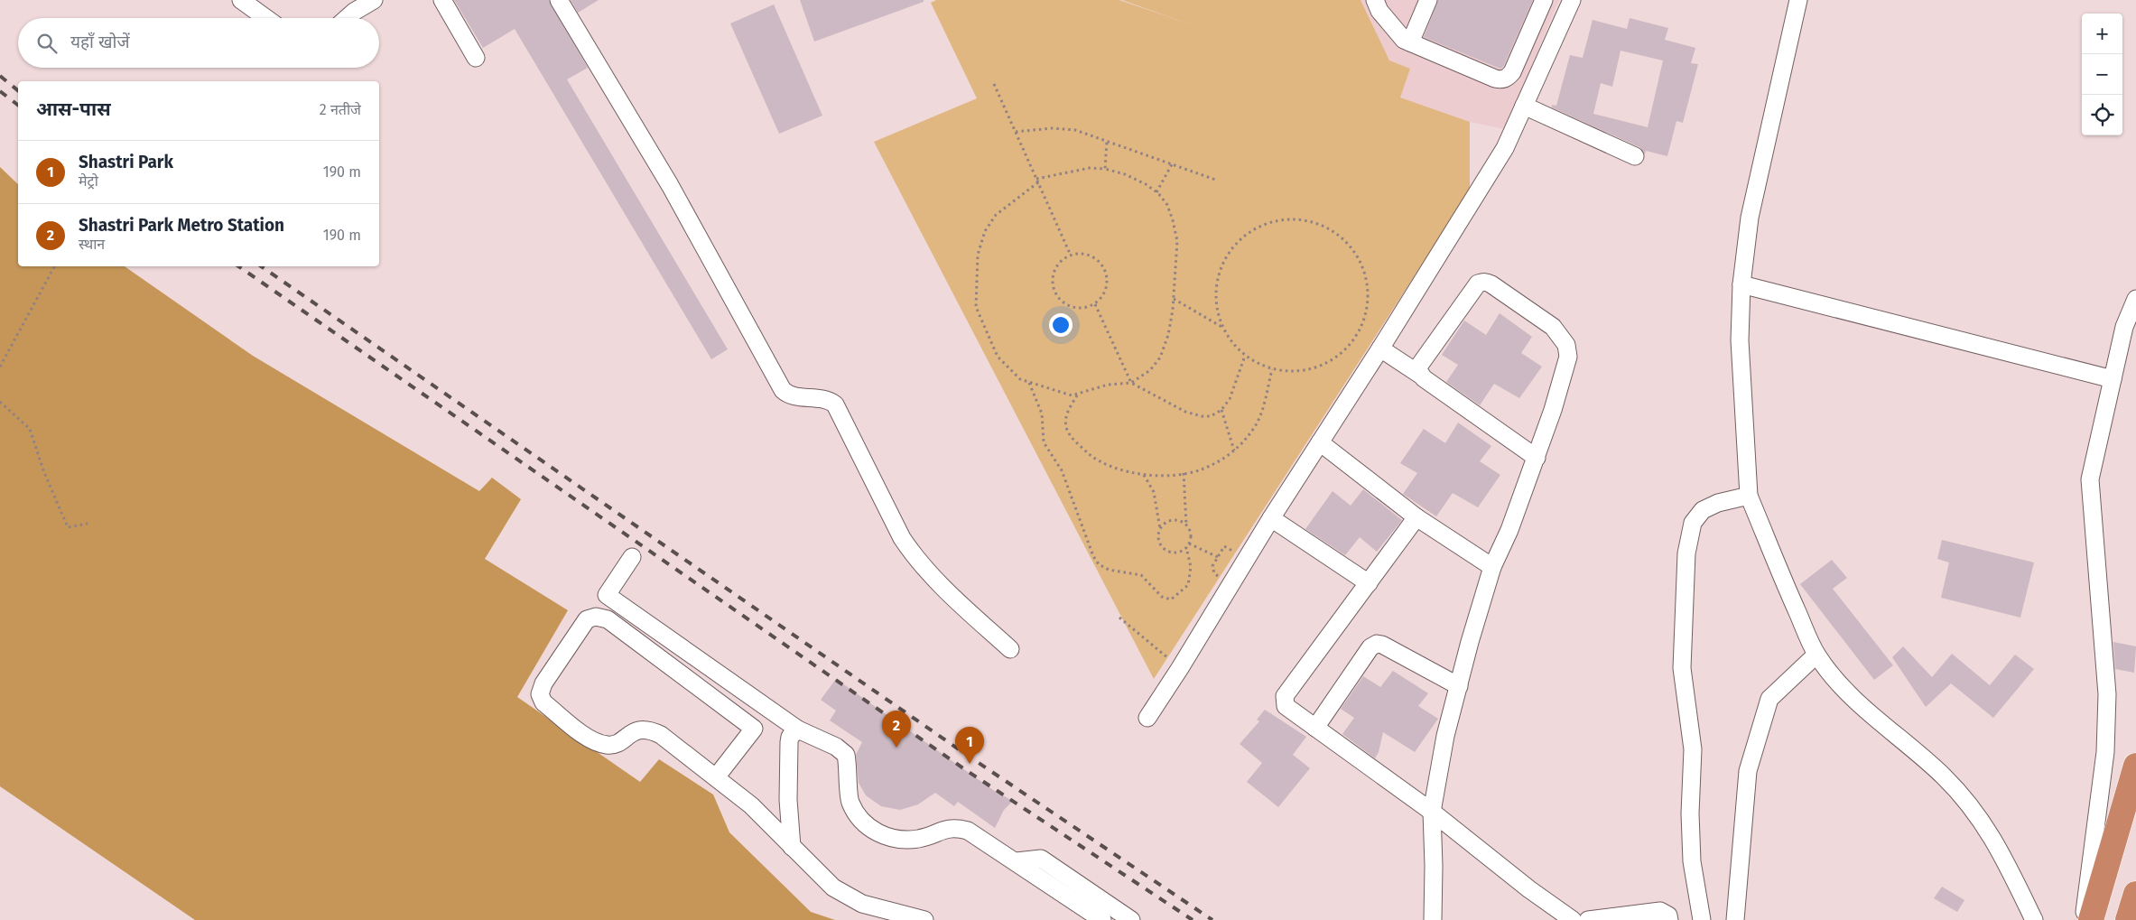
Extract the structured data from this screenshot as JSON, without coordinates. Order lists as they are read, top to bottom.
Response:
{
  "page": {
    "map_buttons": ["+", "−"],
    "search": "यहाँ खोजें",
    "heading": ["आस-पास", "2 नतीजे"],
    "list": [
      {
        "mark": "1",
        "name": "Shastri Park",
        "note": "मेट्रो",
        "value": "190 m"
      },
      {
        "mark": "2",
        "name": "Shastri Park Metro Station",
        "note": "स्थान",
        "value": "190 m"
      }
    ],
    "pins": ["2", "1"]
  }
}
